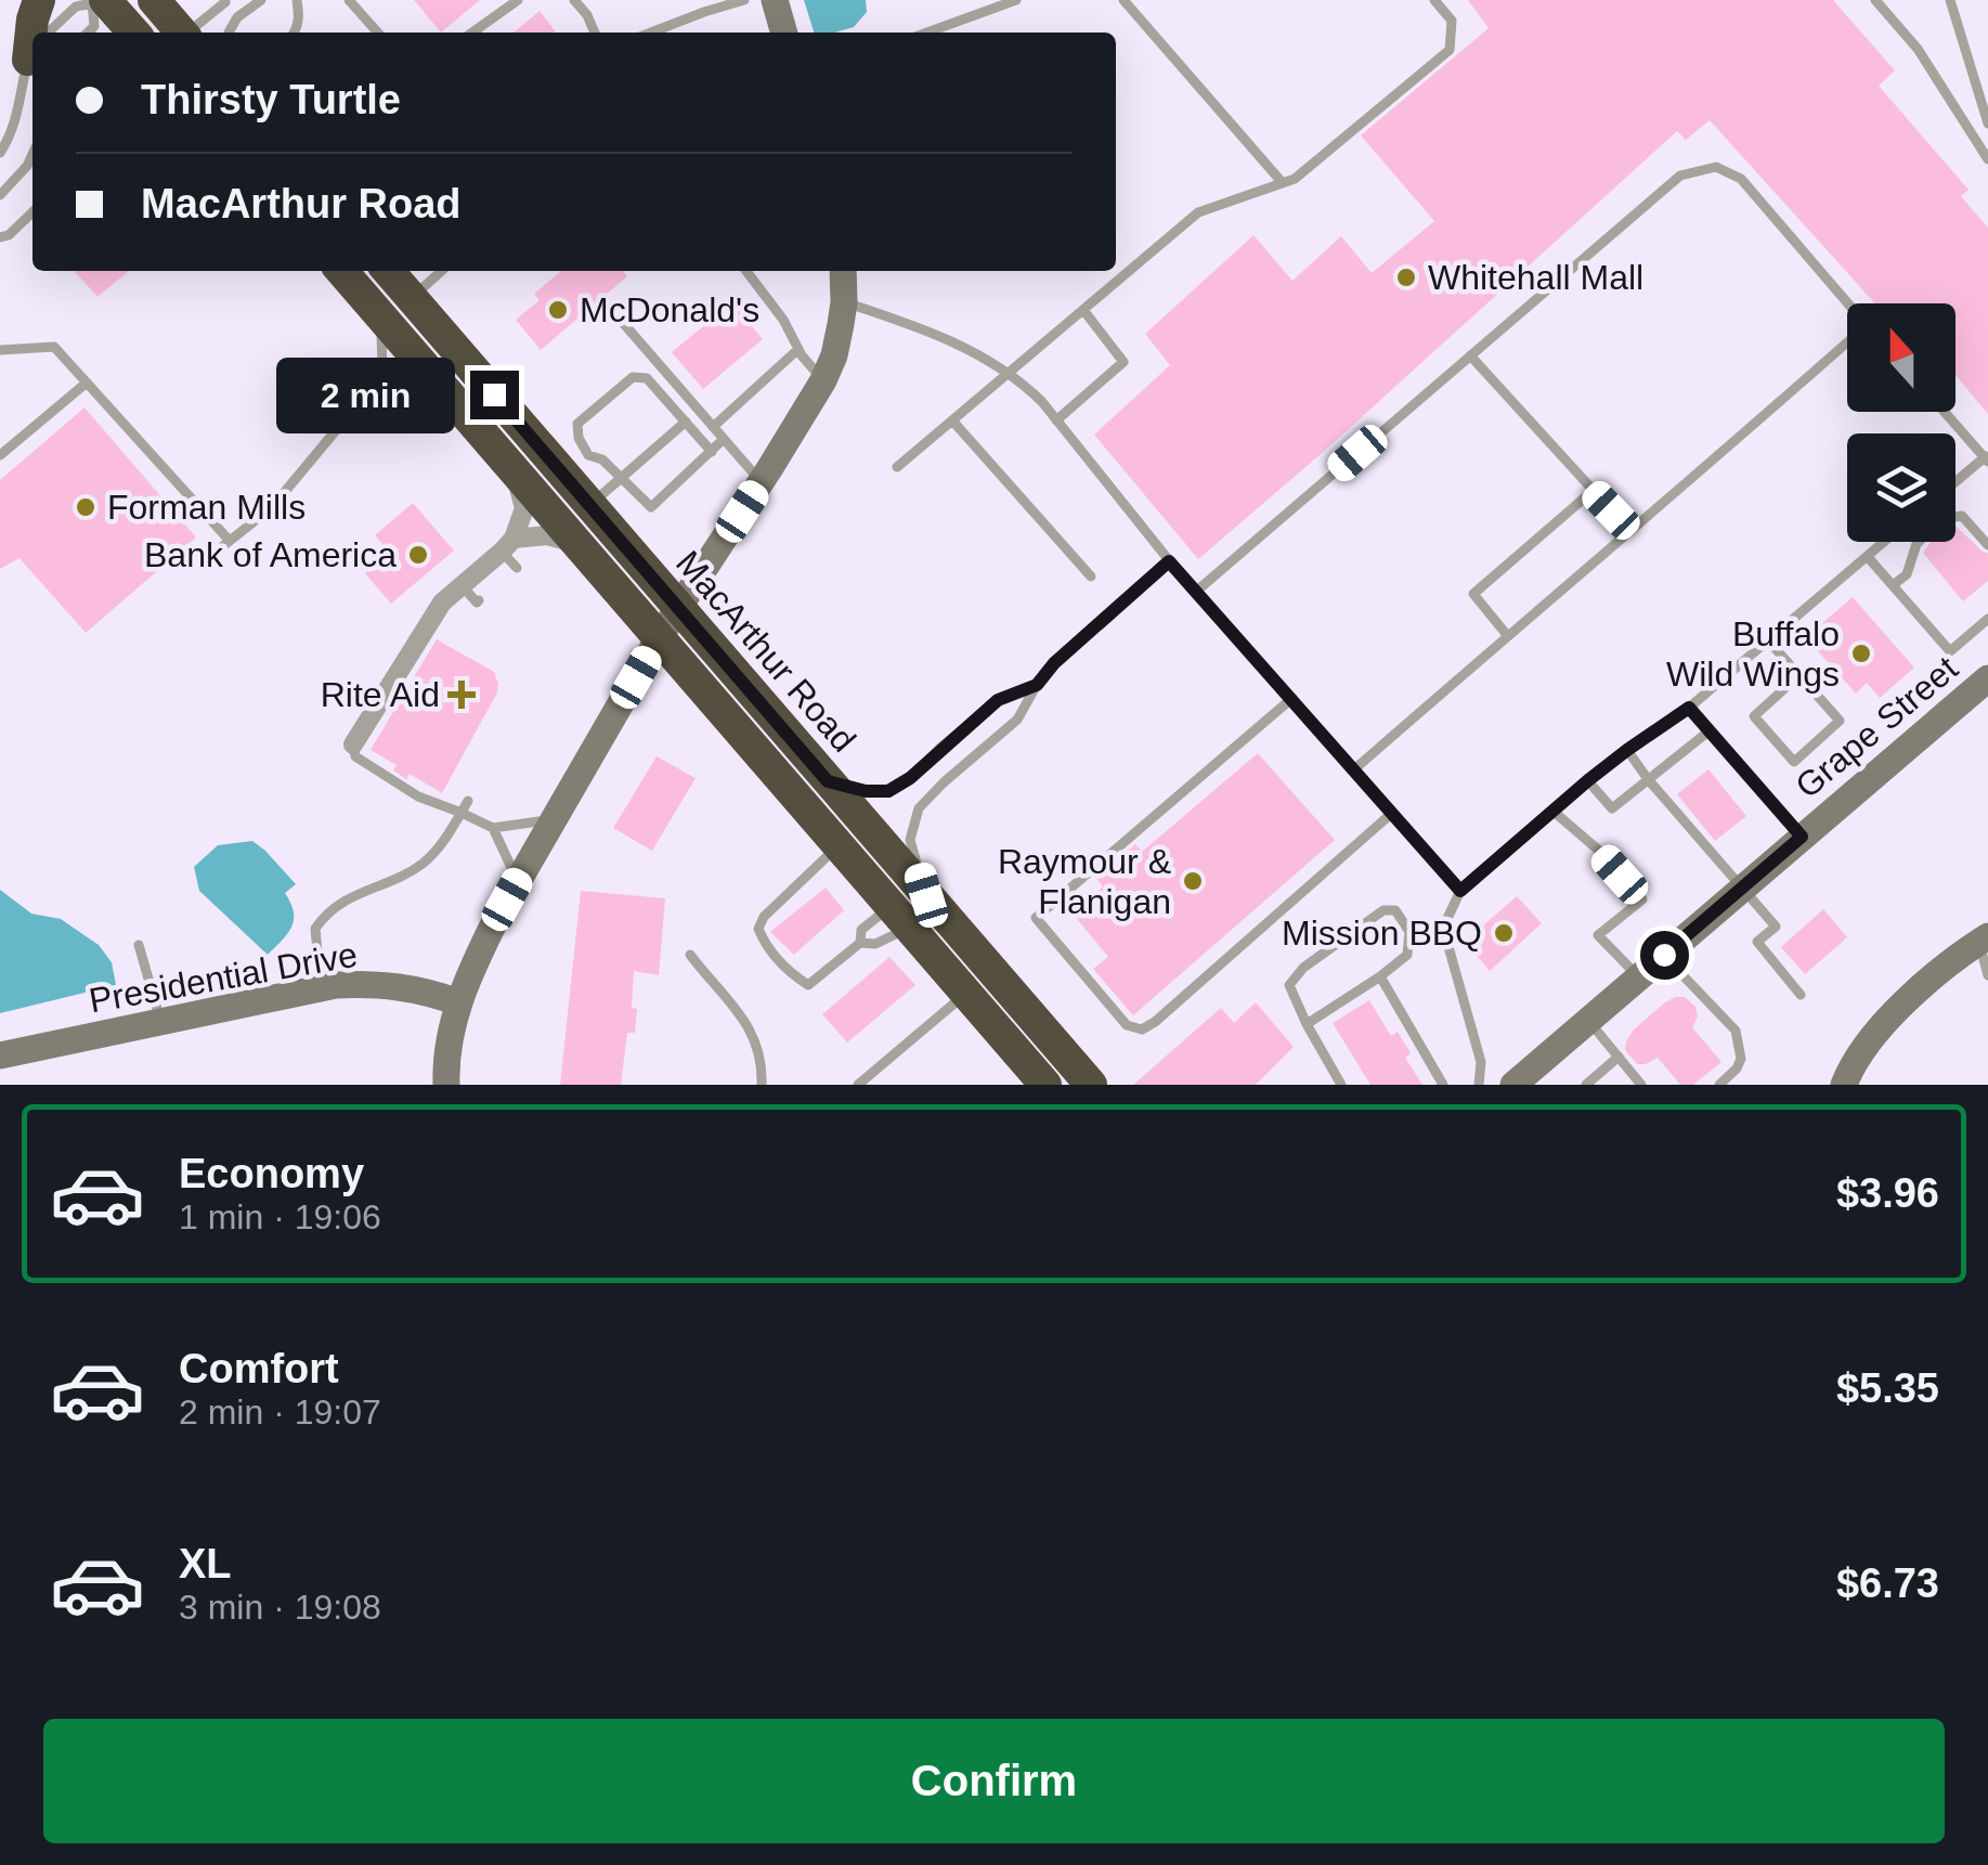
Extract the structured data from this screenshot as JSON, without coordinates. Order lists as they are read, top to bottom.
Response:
{
  "streets": {
    "highway": ["MacArthur Road"],
    "street": ["Grape Street", "Presidential Drive"]
  },
  "places": {
    "other": [
      "Whitehall Mall",
      "McDonald's",
      "Forman Mills",
      "Bank of America",
      "Buffalo Wild Wings",
      "Raymour & Flanigan",
      "Mission BBQ"
    ],
    "health": ["Rite Aid"]
  },
  "north": "top",
  "page": {
    "banner": ["Thirsty Turtle", "MacArthur Road"],
    "bubble": "2 min",
    "list": [
      {
        "name": "Economy",
        "note": "1 min · 19:06",
        "value": "$3.96"
      },
      {
        "name": "Comfort",
        "note": "2 min · 19:07",
        "value": "$5.35"
      },
      {
        "name": "XL",
        "note": "3 min · 19:08",
        "value": "$6.73"
      }
    ],
    "buttons": "Confirm"
  }
}
